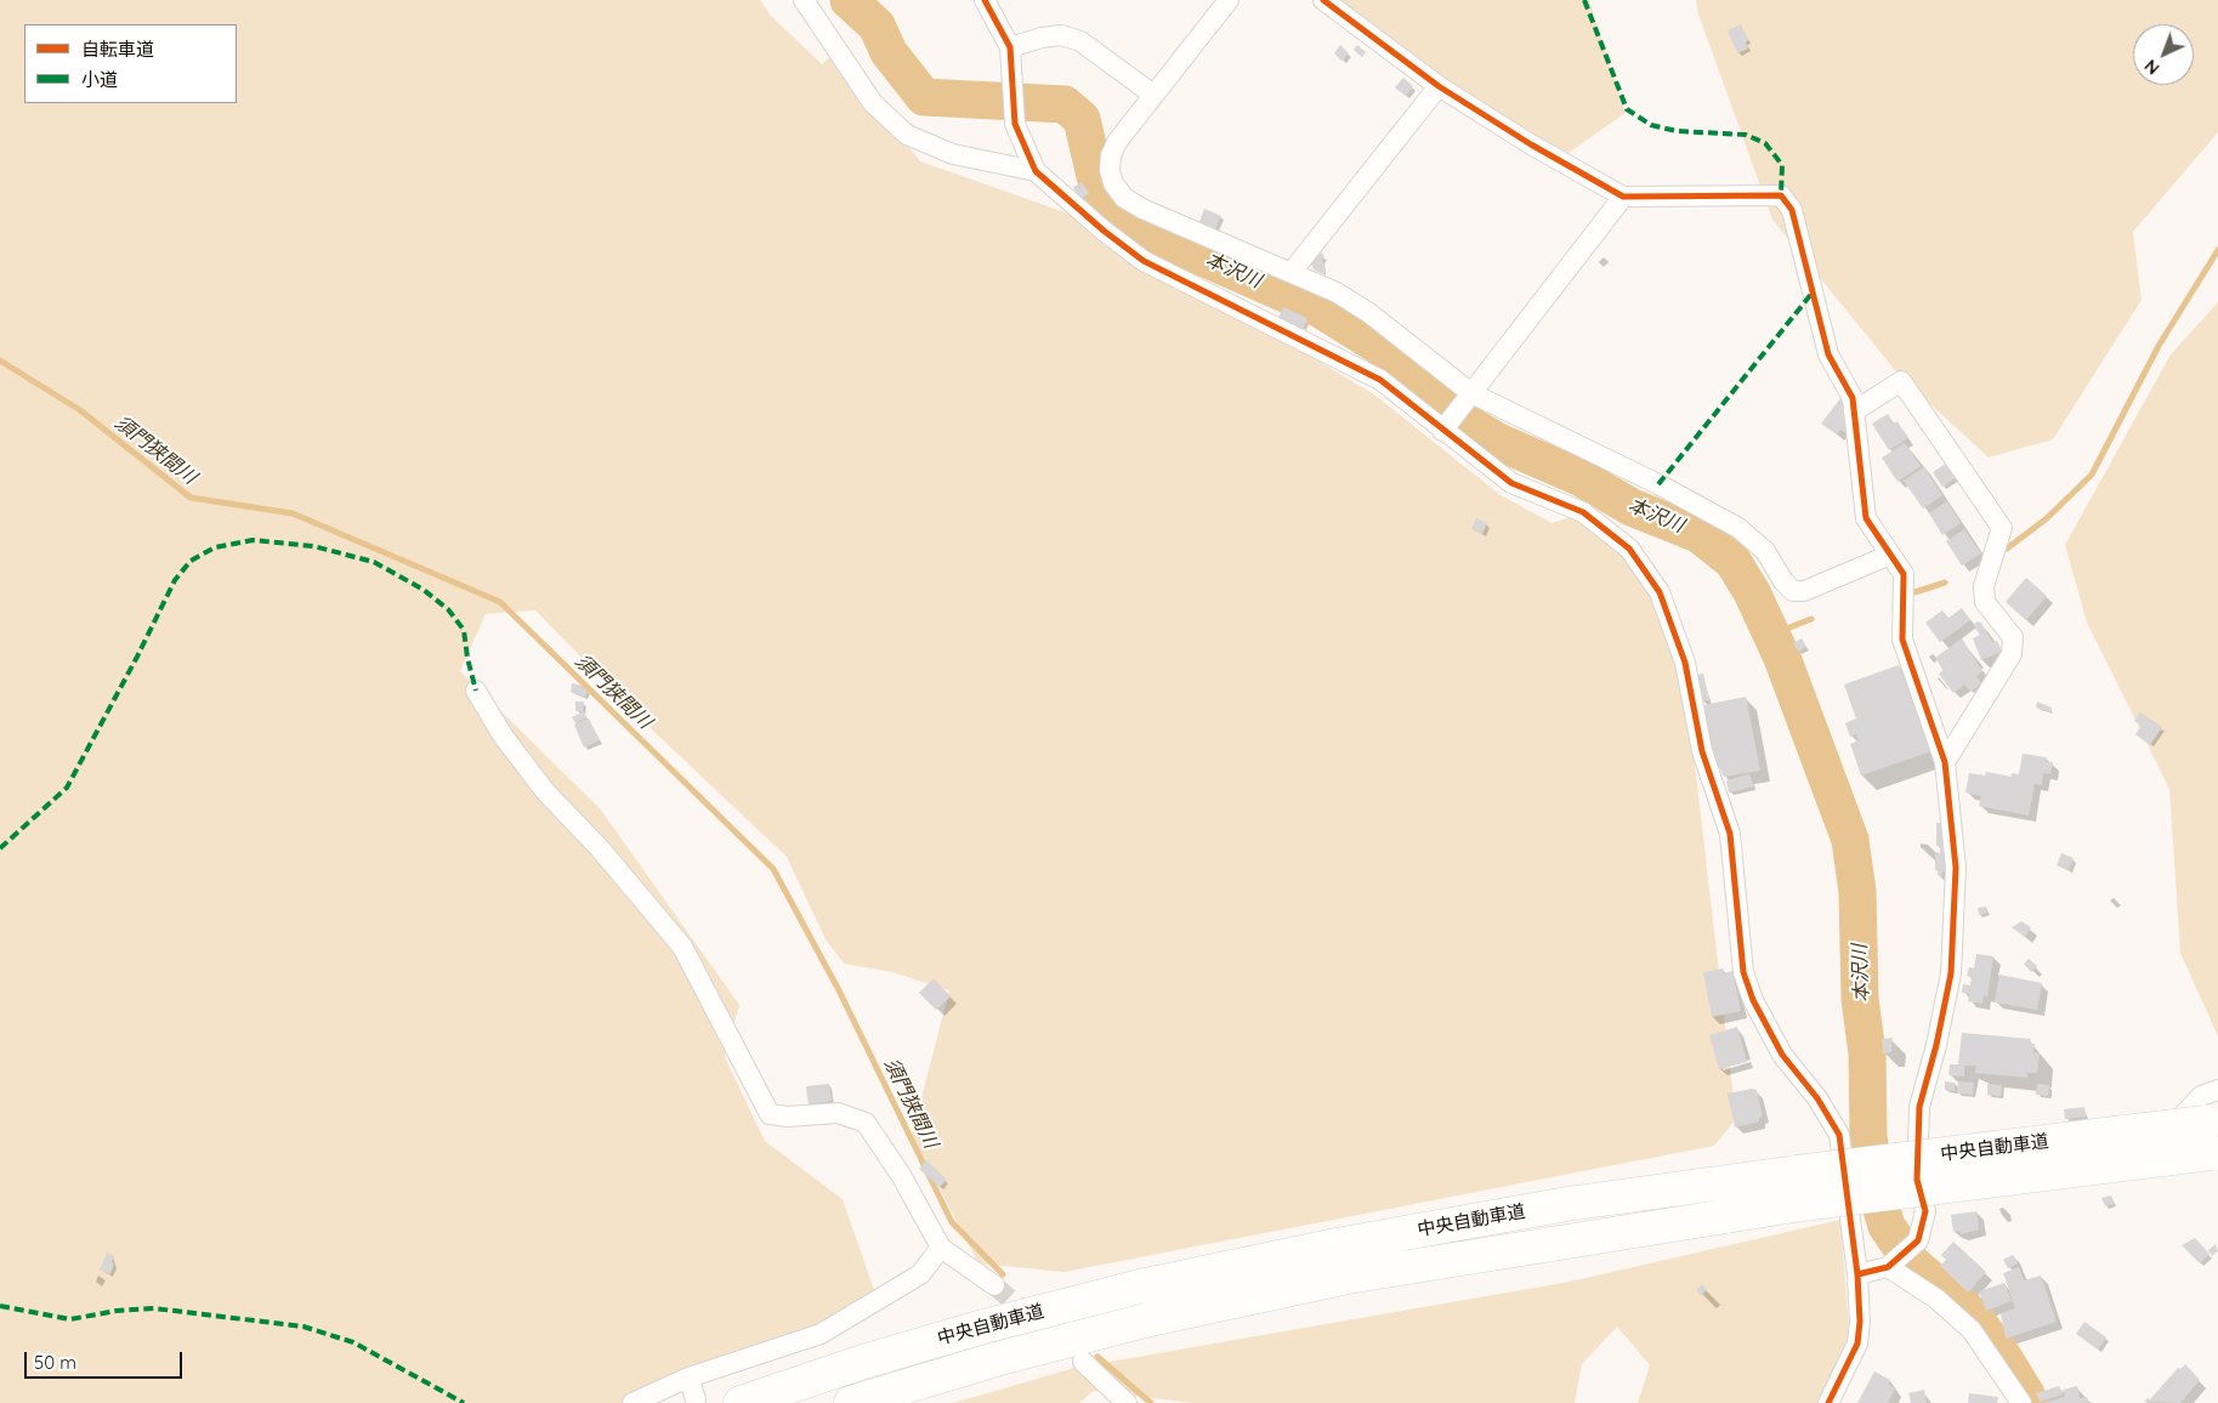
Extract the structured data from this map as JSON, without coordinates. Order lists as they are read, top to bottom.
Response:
{
  "streets": {
    "highway": ["中央自動車道"]
  },
  "water": ["本沢川", "須門狭間川"],
  "legend": ["自転車道", "小道"],
  "scale_bar": "50 m",
  "north": "bottom left"
}
